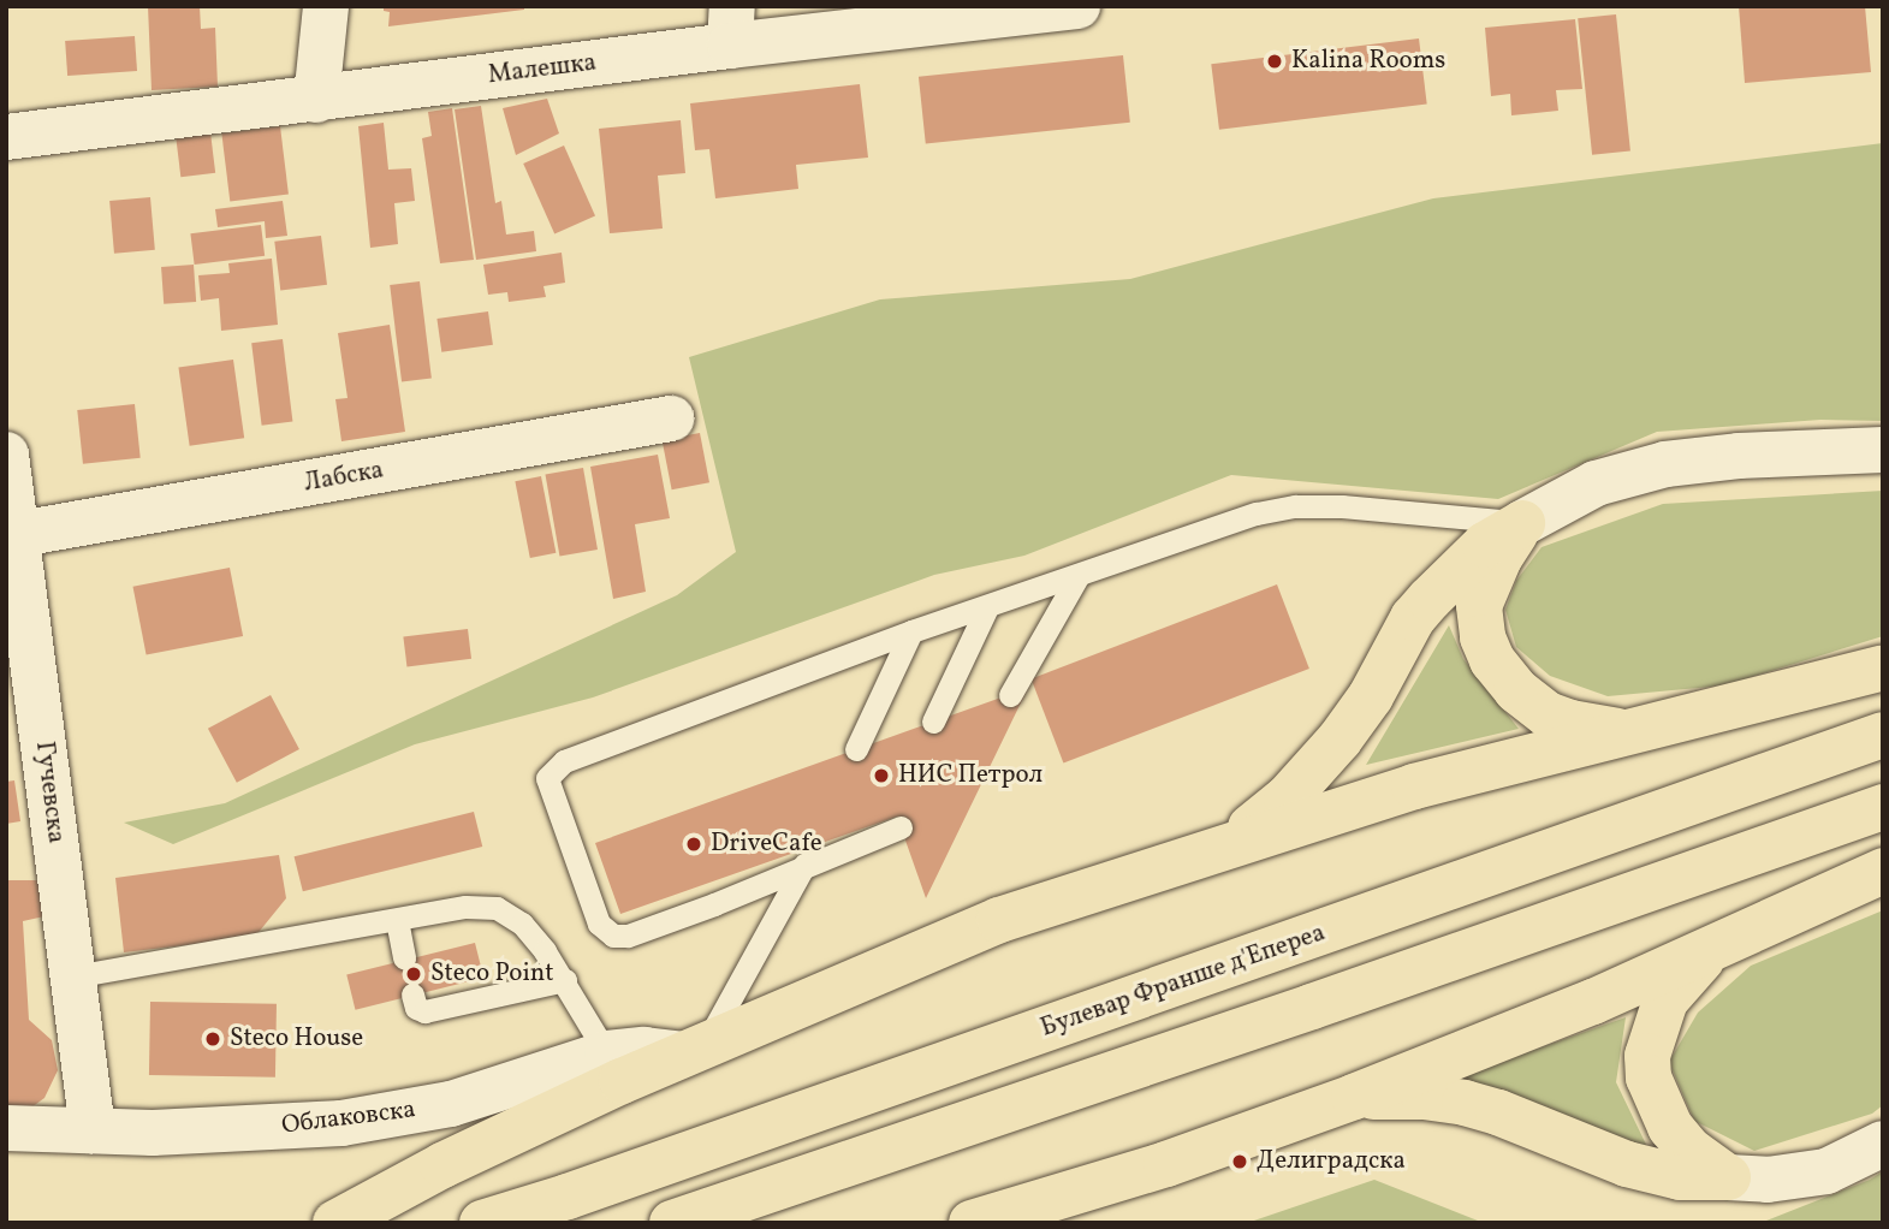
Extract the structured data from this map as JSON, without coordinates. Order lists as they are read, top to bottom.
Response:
{
  "streets": {
    "highway": ["Булевар Франше д'Епереа"],
    "street": [
      "Малешка",
      "Лабска",
      "Гучевска",
      "Облаковска"
    ]
  },
  "crossings": [
    ["Лабска", "Гучевска"],
    ["Гучевска", "Облаковска"]
  ],
  "places": [
    "Kalina Rooms",
    "НИС Петрол",
    "DriveCafe",
    "Steco Point",
    "Steco House",
    "Делиградска"
  ]
}
